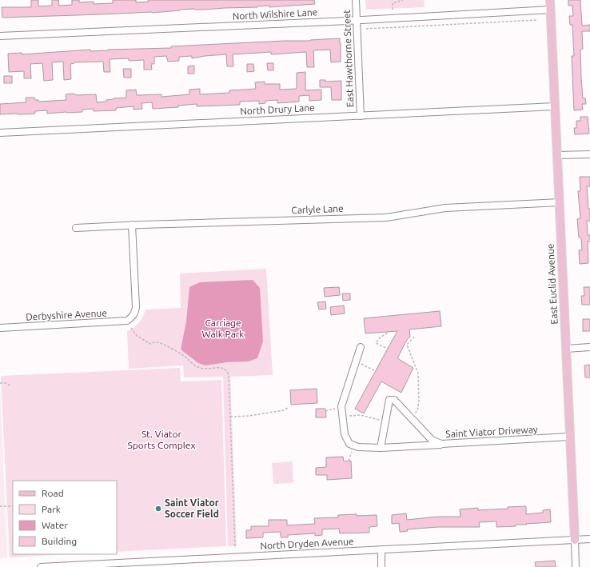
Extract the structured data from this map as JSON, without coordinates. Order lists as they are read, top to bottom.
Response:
{
  "streets": {
    "main road": ["East Euclid Avenue"],
    "street": [
      "North Wilshire Lane",
      "East Hawthorne Street",
      "North Drury Lane",
      "Carlyle Lane",
      "Derbyshire Avenue",
      "Saint Viator Driveway",
      "North Dryden Avenue"
    ]
  },
  "crossings": [
    ["North Wilshire Lane", "East Hawthorne Street"],
    ["North Wilshire Lane", "East Euclid Avenue"],
    ["East Hawthorne Street", "North Drury Lane"],
    ["North Drury Lane", "East Euclid Avenue"],
    ["Carlyle Lane", "East Euclid Avenue"],
    ["Carlyle Lane", "Derbyshire Avenue"],
    ["East Euclid Avenue", "Saint Viator Driveway"],
    ["East Euclid Avenue", "North Dryden Avenue"]
  ],
  "parks": ["Carriage Walk Park", "St. Viator Sports Complex"],
  "places": ["Saint Viator Soccer Field"],
  "legend": [
    "Road",
    "Park",
    "Water",
    "Building"
  ]
}
